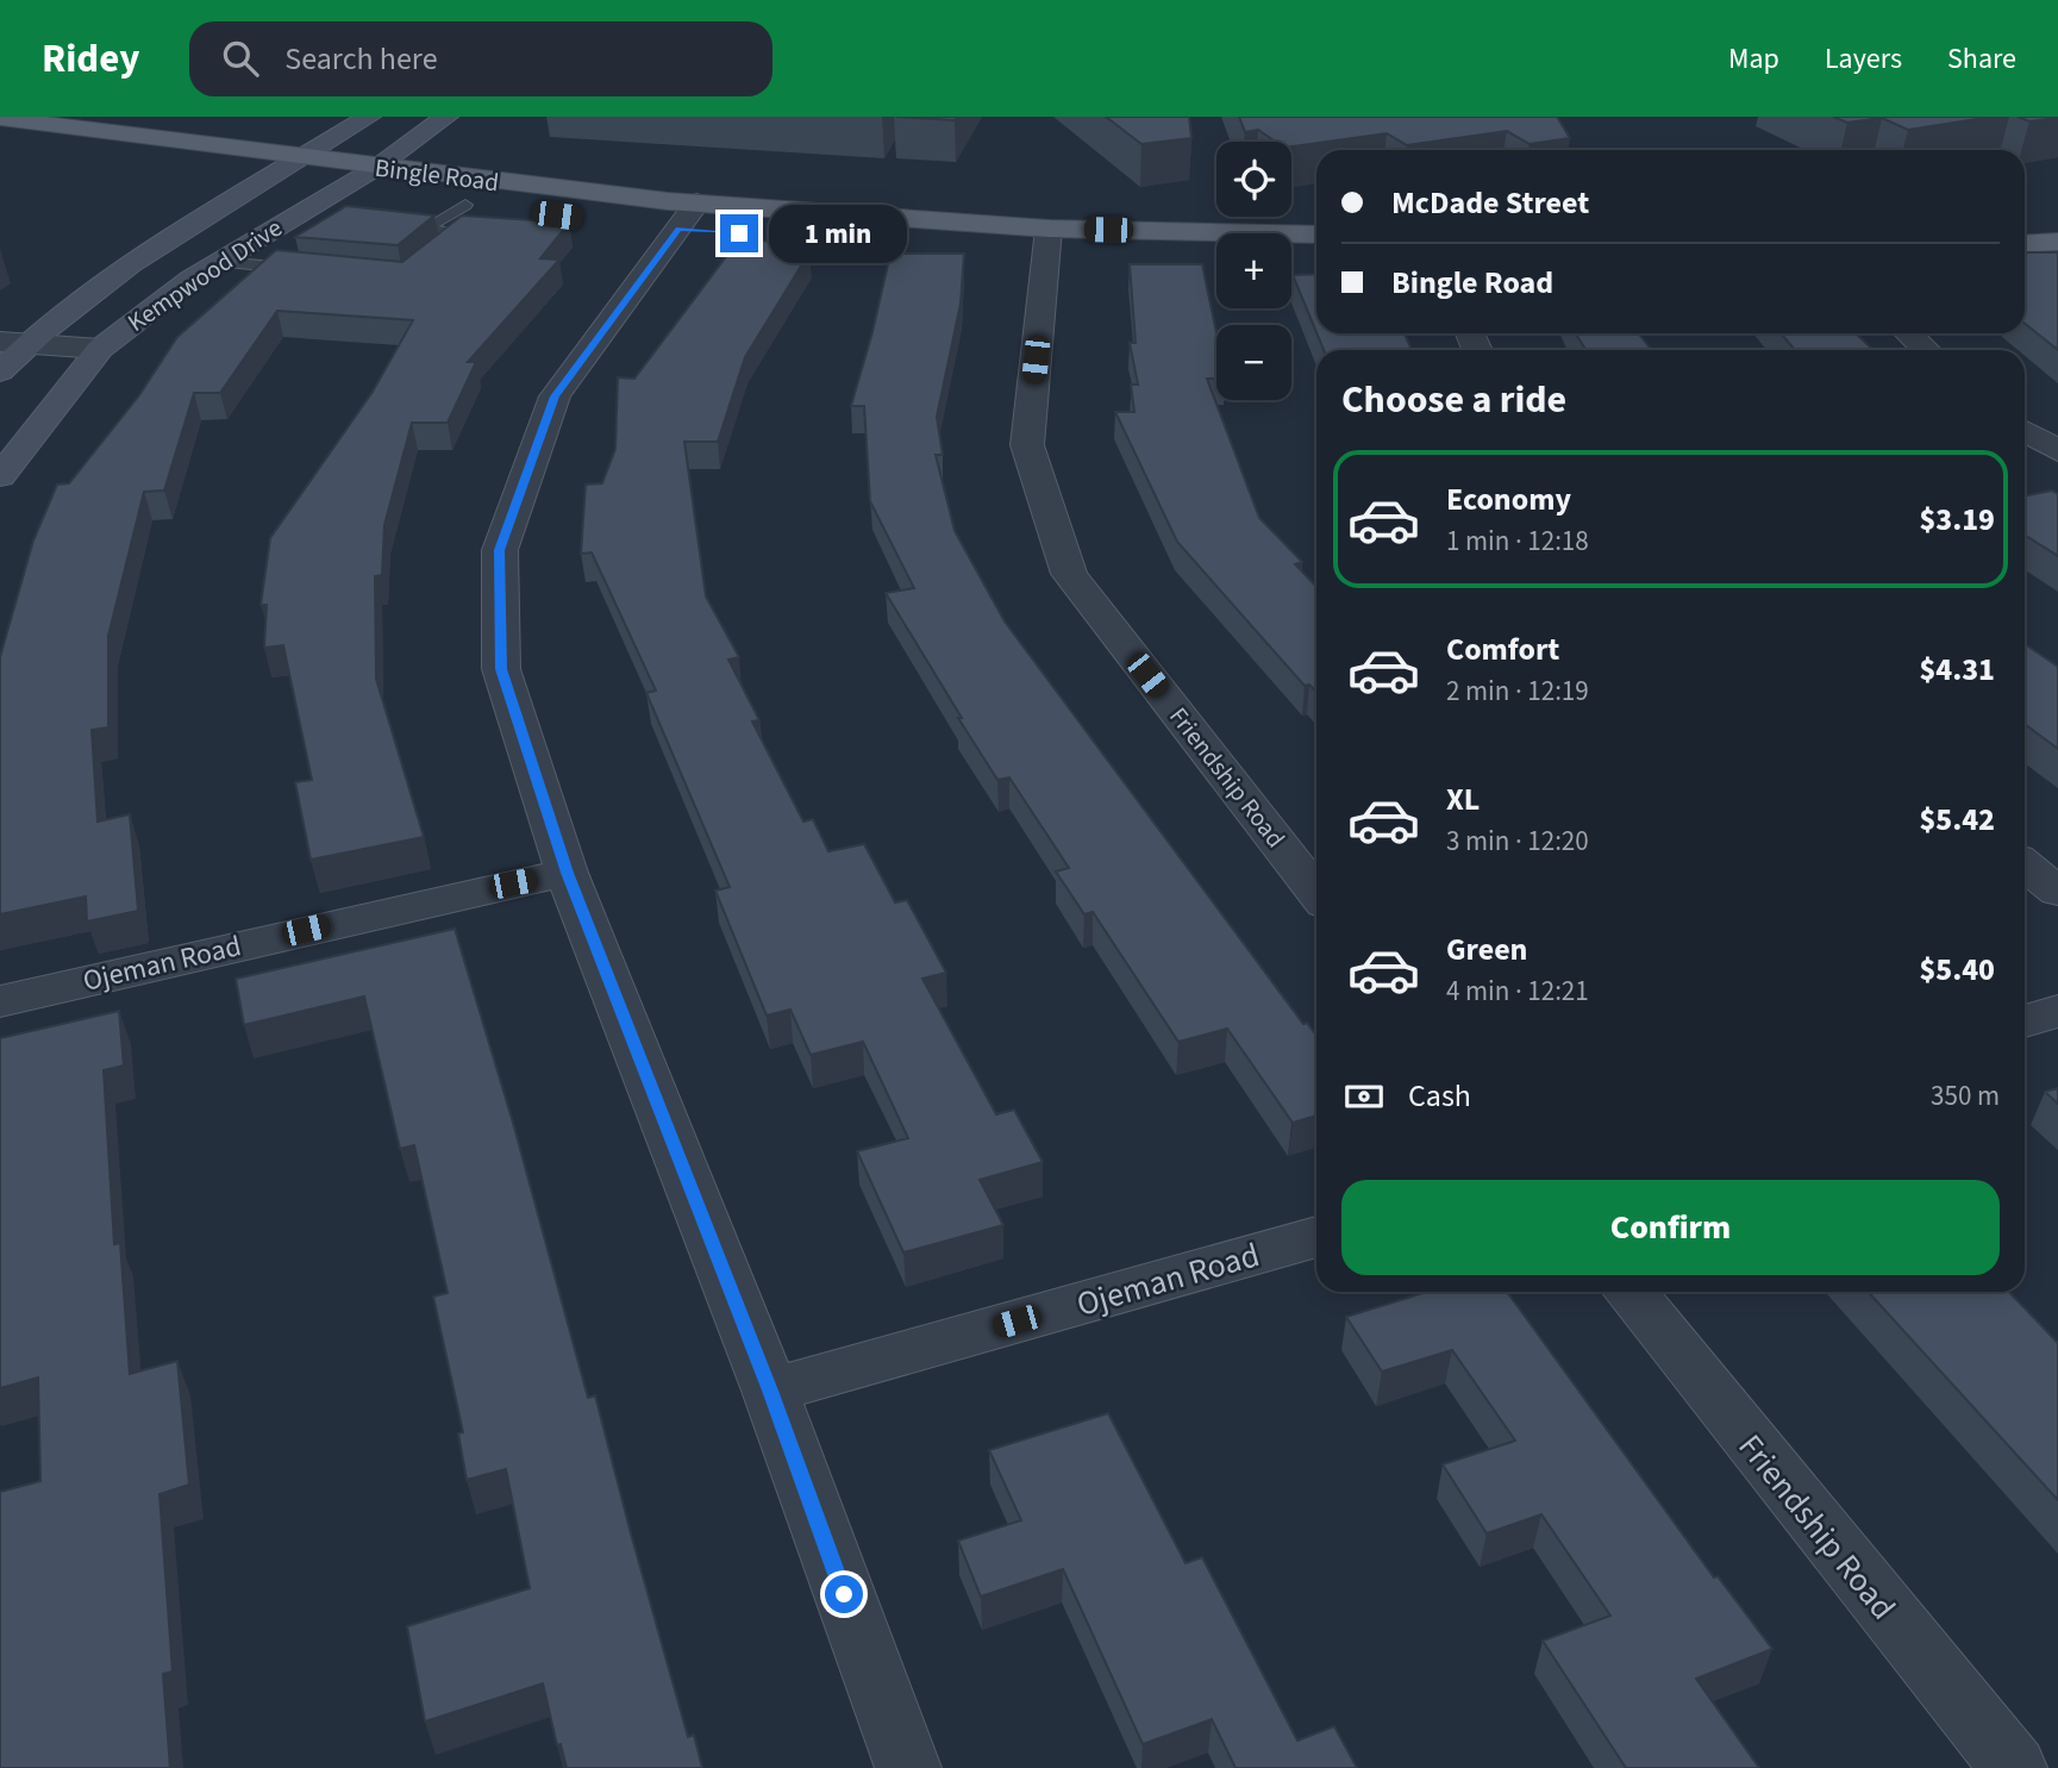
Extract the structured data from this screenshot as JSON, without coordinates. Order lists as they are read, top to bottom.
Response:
{
  "streets": {
    "main road": ["Bingle Road", "Kempwood Drive"],
    "street": ["Friendship Road", "Ojeman Road"]
  },
  "crossings": [
    ["Bingle Road", "Kempwood Drive"],
    ["Bingle Road", "Friendship Road"]
  ],
  "page": {
    "header": "Ridey",
    "search": "Search here",
    "nav": ["Map", "Layers", "Share"],
    "map_buttons": ["+", "−"],
    "banner": ["McDade Street", "Bingle Road"],
    "bubble": "1 min",
    "heading": "Choose a ride",
    "list": [
      {
        "name": "Economy",
        "note": "1 min · 12:18",
        "value": "$3.19"
      },
      {
        "name": "Comfort",
        "note": "2 min · 12:19",
        "value": "$4.31"
      },
      {
        "name": "XL",
        "note": "3 min · 12:20",
        "value": "$5.42"
      },
      {
        "name": "Green",
        "note": "4 min · 12:21",
        "value": "$5.40"
      }
    ],
    "pay": ["Cash", "350 m"],
    "buttons": "Confirm"
  }
}
